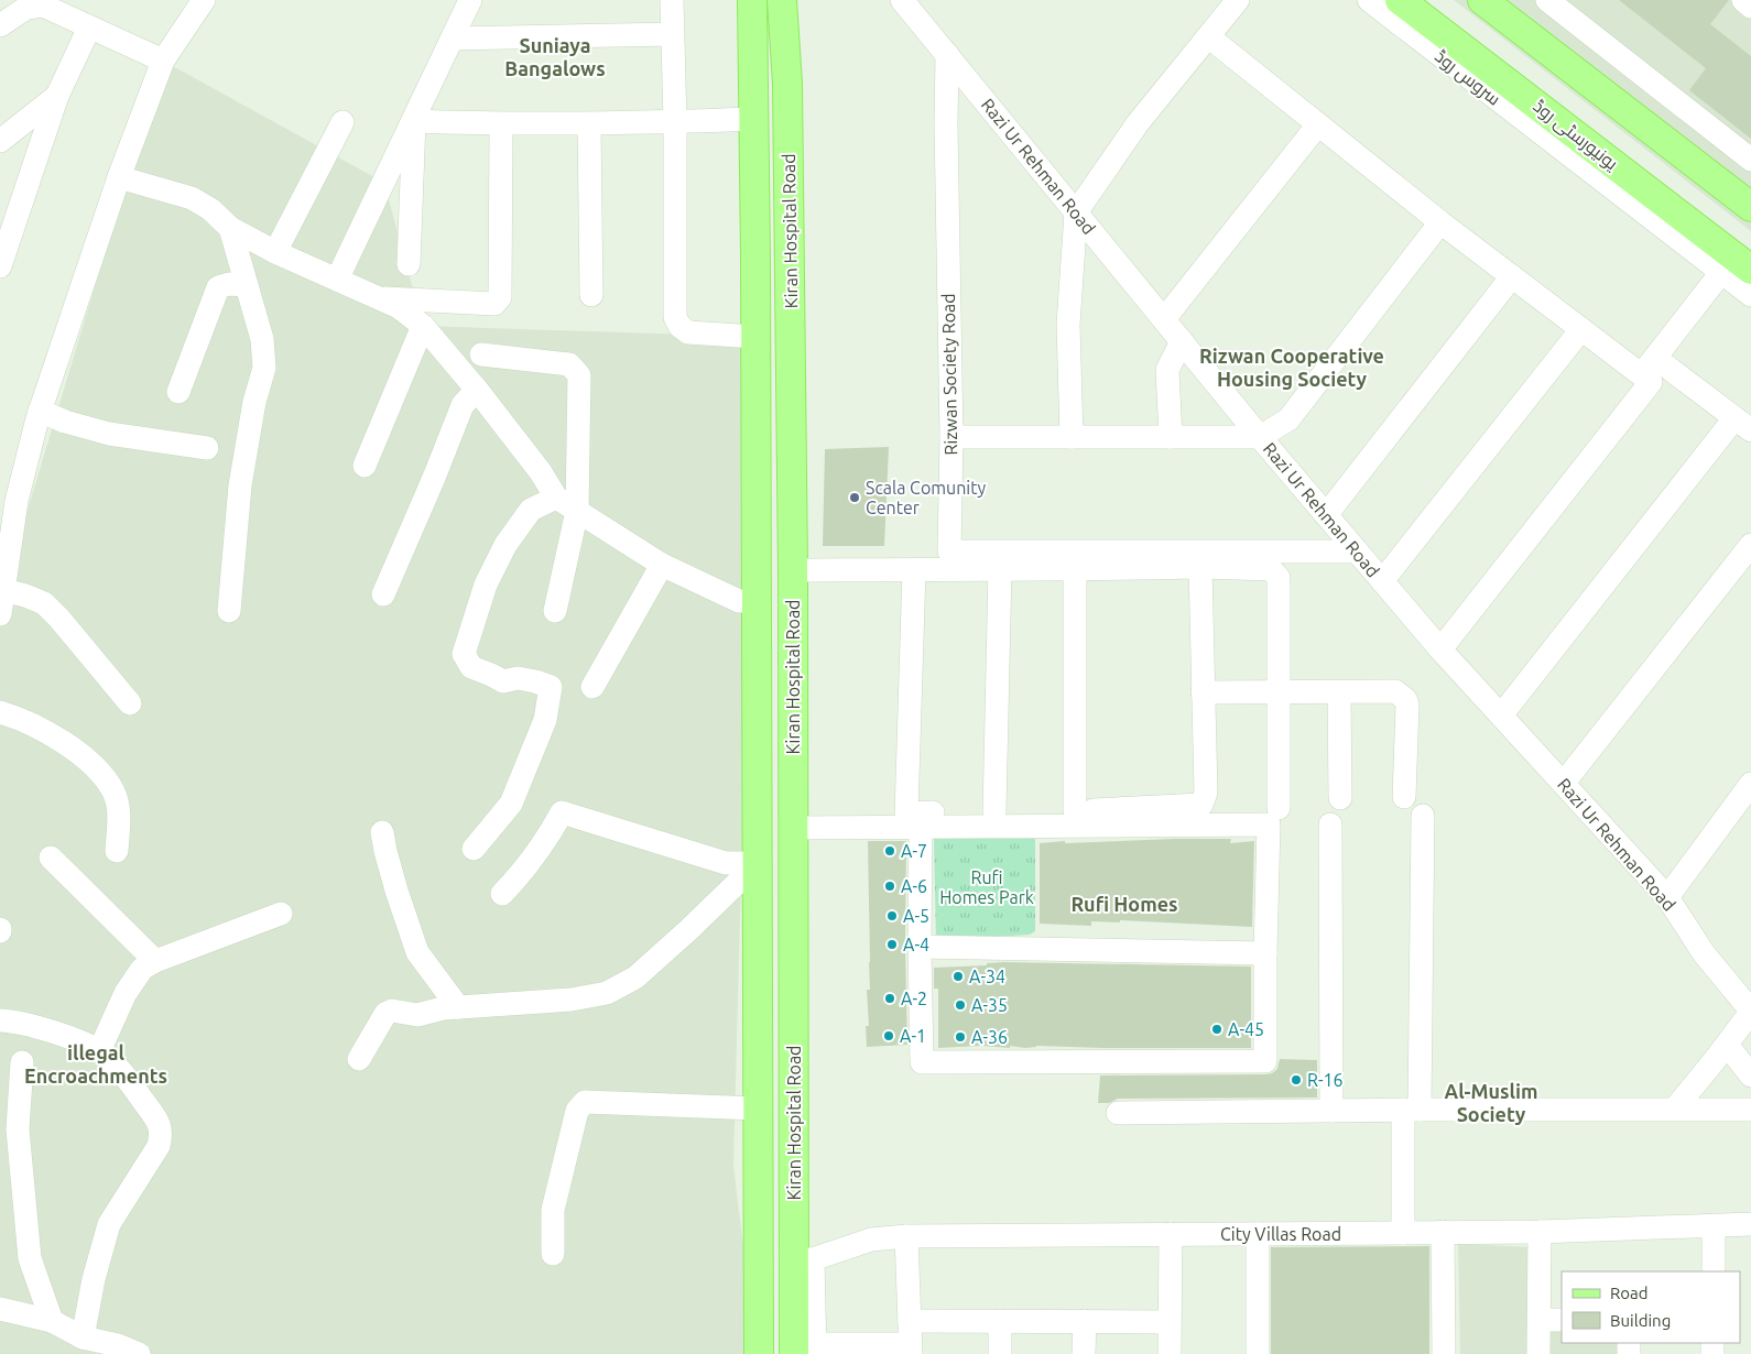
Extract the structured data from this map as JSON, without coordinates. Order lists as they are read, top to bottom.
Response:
{
  "streets": {
    "main road": ["یونیورسٹی روڈ", "Kiran Hospital Road"],
    "street": [
      "سروس روڈ",
      "Razi Ur Rehman Road",
      "Rizwan Society Road",
      "City Villas Road"
    ]
  },
  "crossings": [
    ["سروس روڈ", "یونیورسٹی روڈ"],
    ["Razi Ur Rehman Road", "Rizwan Society Road"],
    ["Kiran Hospital Road", "City Villas Road"]
  ],
  "districts": [
    "Suniaya Bangalows",
    "Rizwan Cooperative Housing Society",
    "Rufi Homes",
    "illegal Encroachments",
    "Al-Muslim Society"
  ],
  "parks": ["Rufi Homes Park"],
  "places": [
    "Scala Comunity Center",
    "A-7",
    "A-6",
    "A-5",
    "A-4",
    "A-34",
    "A-2",
    "A-35",
    "A-45",
    "A-1",
    "A-36",
    "R-16"
  ],
  "legend": ["Road", "Building"]
}
